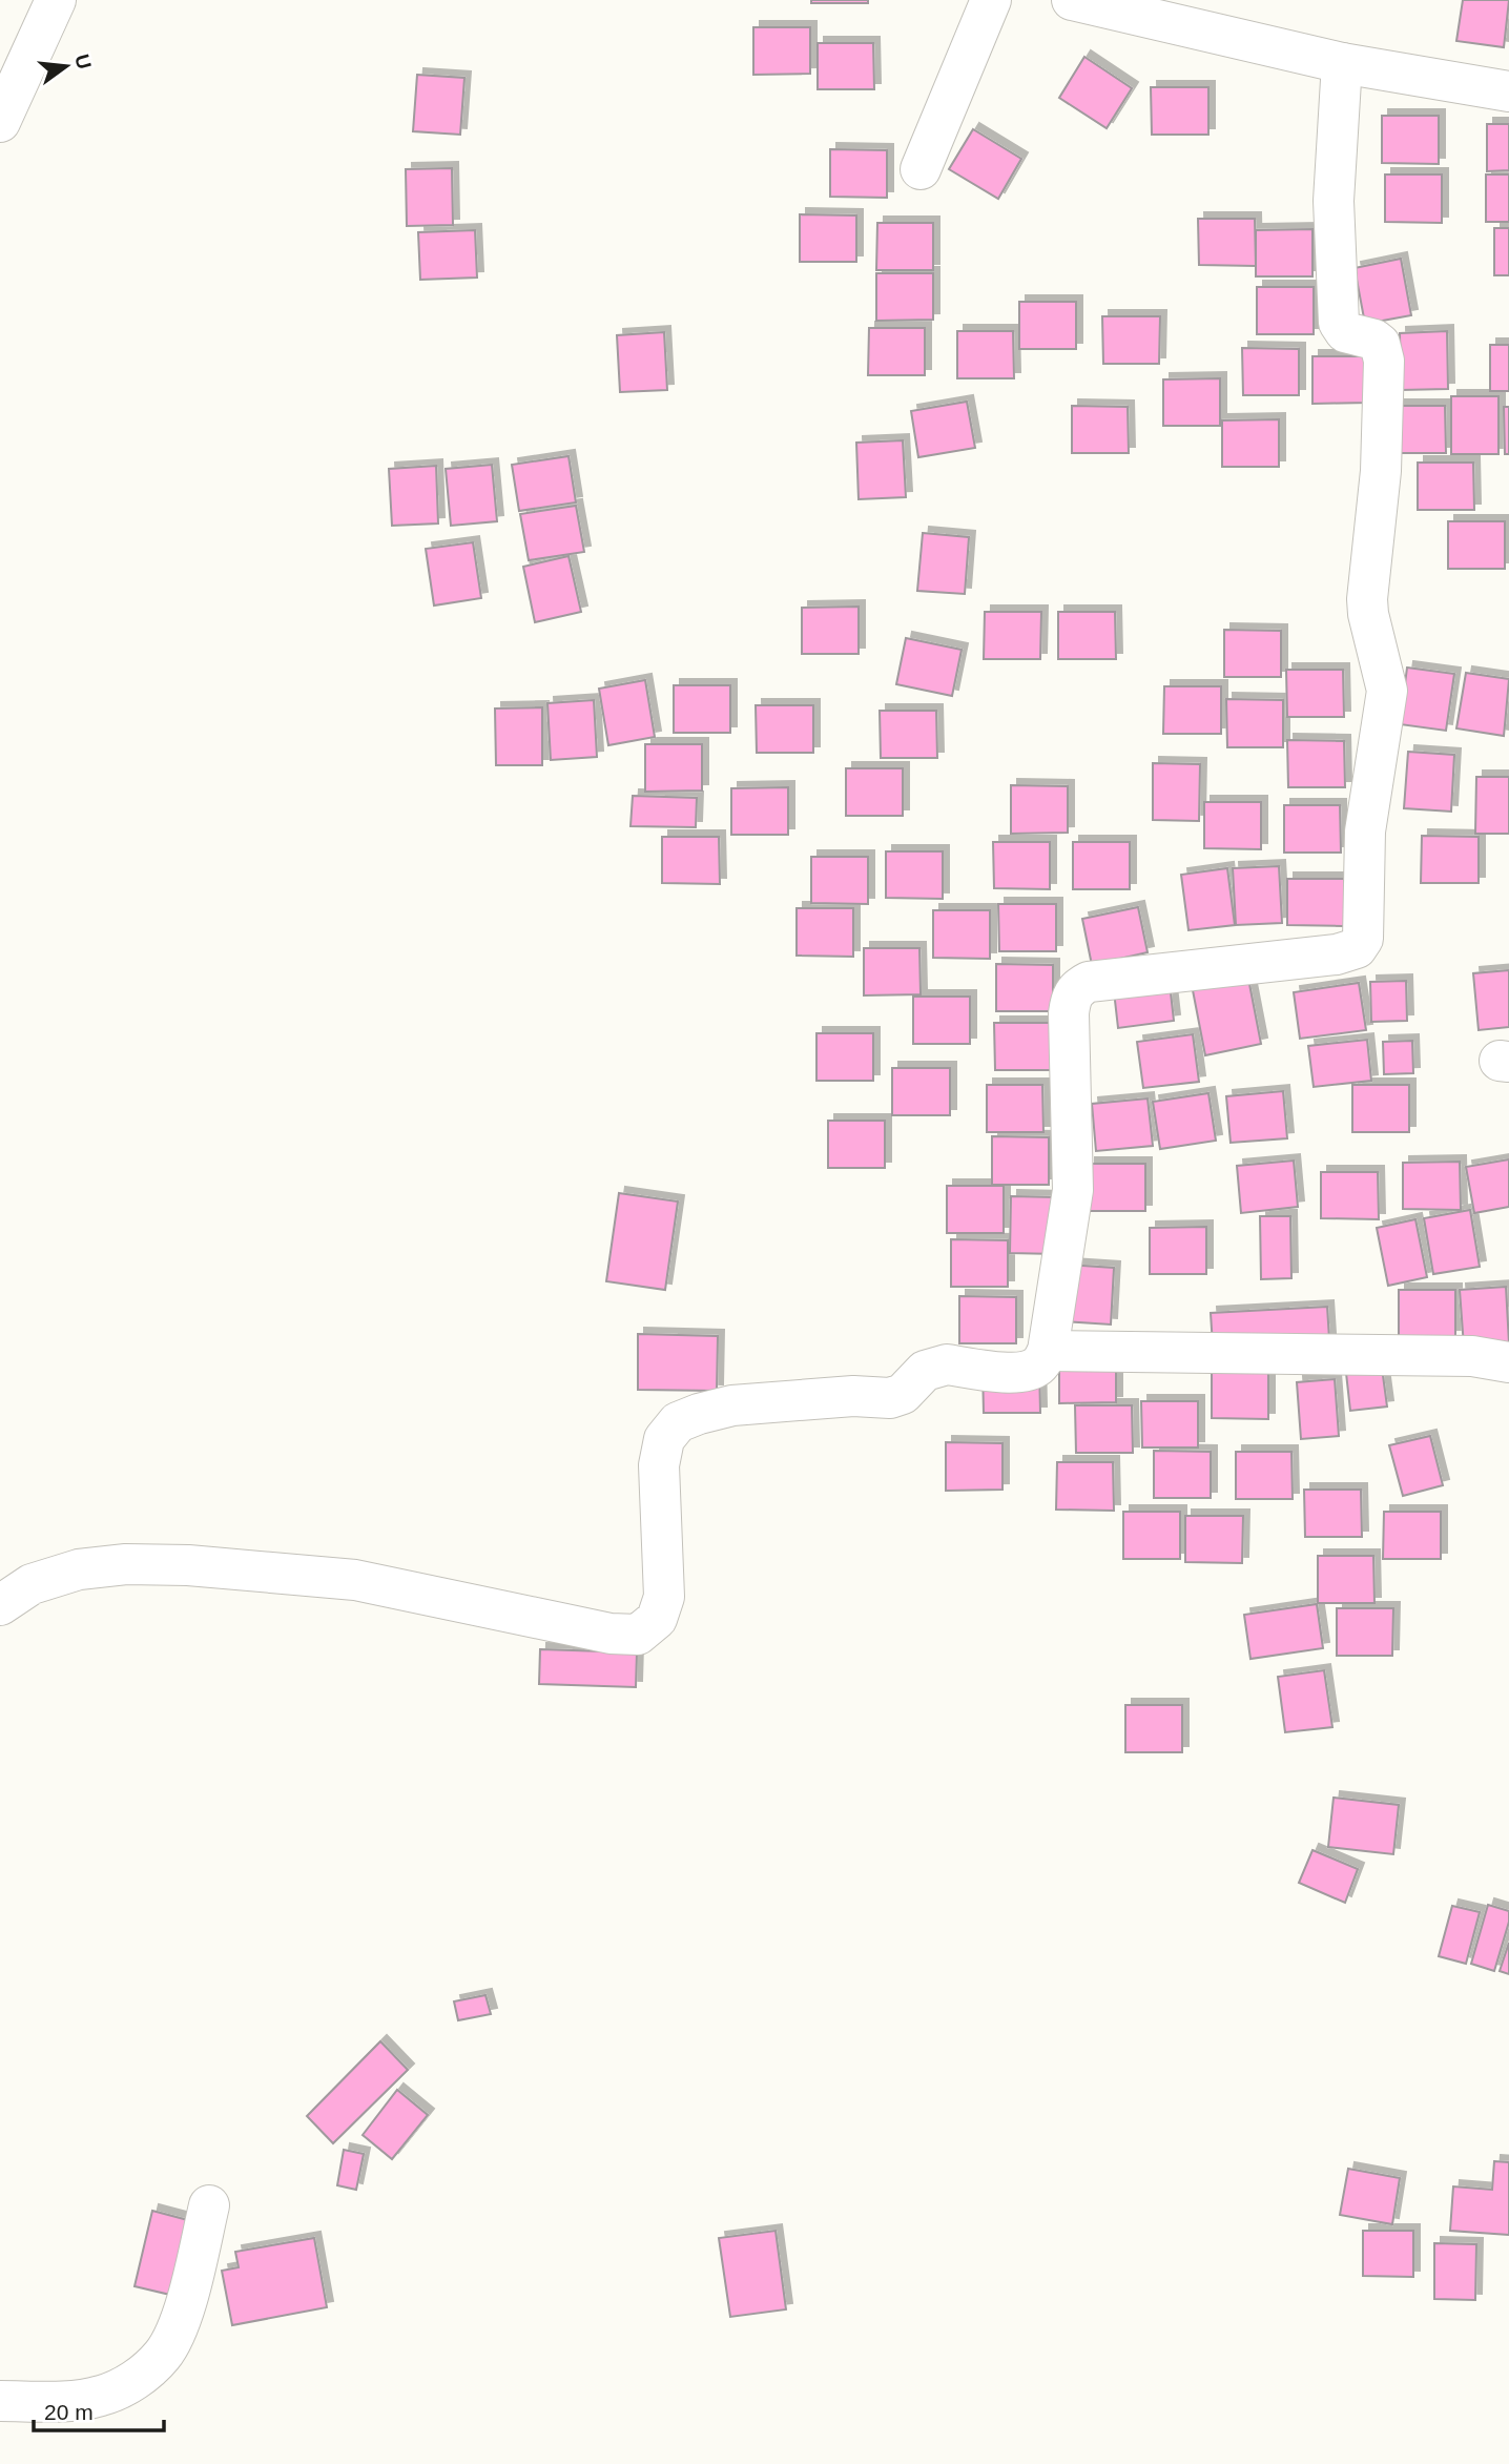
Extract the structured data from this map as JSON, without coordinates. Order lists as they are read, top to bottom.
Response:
{
  "scale_bar": "20 m",
  "north": "right"
}
